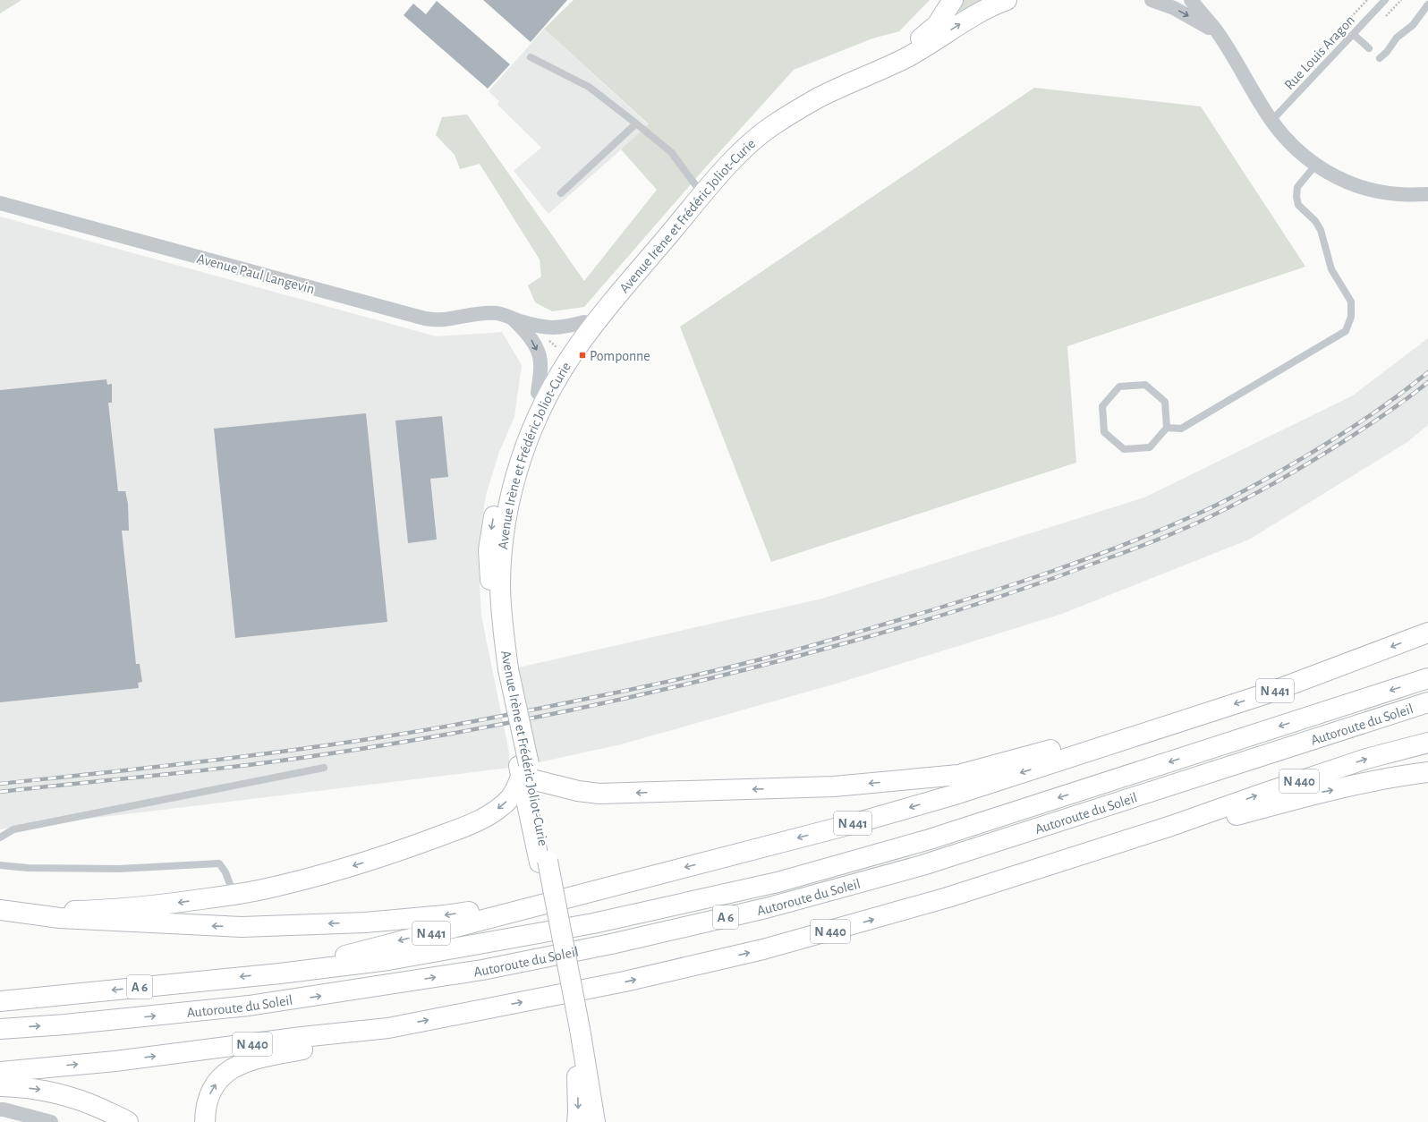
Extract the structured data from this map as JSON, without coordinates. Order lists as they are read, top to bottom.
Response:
{
  "streets": {
    "main road": [
      "Avenue Irène et Frédéric Joliot-Curie",
      "N 441",
      "Autoroute du Soleil",
      "N 440",
      "A 6"
    ],
    "street": ["Avenue Paul Langevin"],
    "lane": ["Rue Louis Aragon"]
  },
  "crossings": [
    ["Avenue Irène et Frédéric Joliot-Curie", "Avenue Paul Langevin"],
    ["N 441", "Autoroute du Soleil"]
  ],
  "places": {
    "transit": ["Pomponne"]
  }
}
